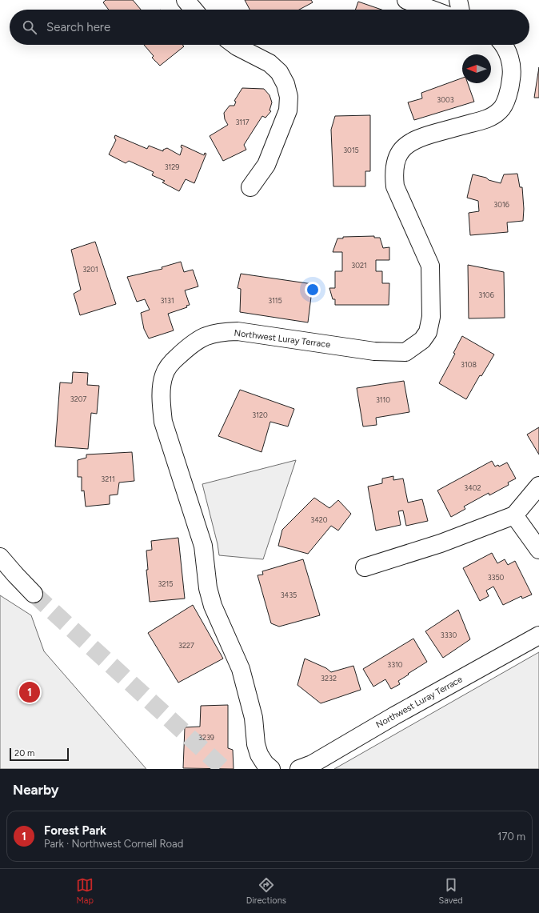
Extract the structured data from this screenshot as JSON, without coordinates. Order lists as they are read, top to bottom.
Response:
{
  "streets": {
    "street": ["Northwest Luray Terrace"]
  },
  "house_numbers": [
    "3003",
    "3117",
    "3015",
    "3129",
    "3016",
    "3021",
    "3201",
    "3106",
    "3131",
    "3115",
    "3108",
    "3207",
    "3110",
    "3120",
    "3211",
    "3402",
    "3420",
    "3350",
    "3215",
    "3435",
    "3330",
    "3227",
    "3310",
    "3232",
    "3239"
  ],
  "scale_bar": "20 m",
  "north": "left",
  "page": {
    "search": "Search here",
    "pins": "1",
    "scale": "20 m",
    "heading": "Nearby",
    "list": [
      {
        "mark": "1",
        "name": "Forest Park",
        "note": "Park · Northwest Cornell Road",
        "value": "170 m"
      }
    ],
    "nav": ["Map", "Directions", "Saved"]
  }
}
